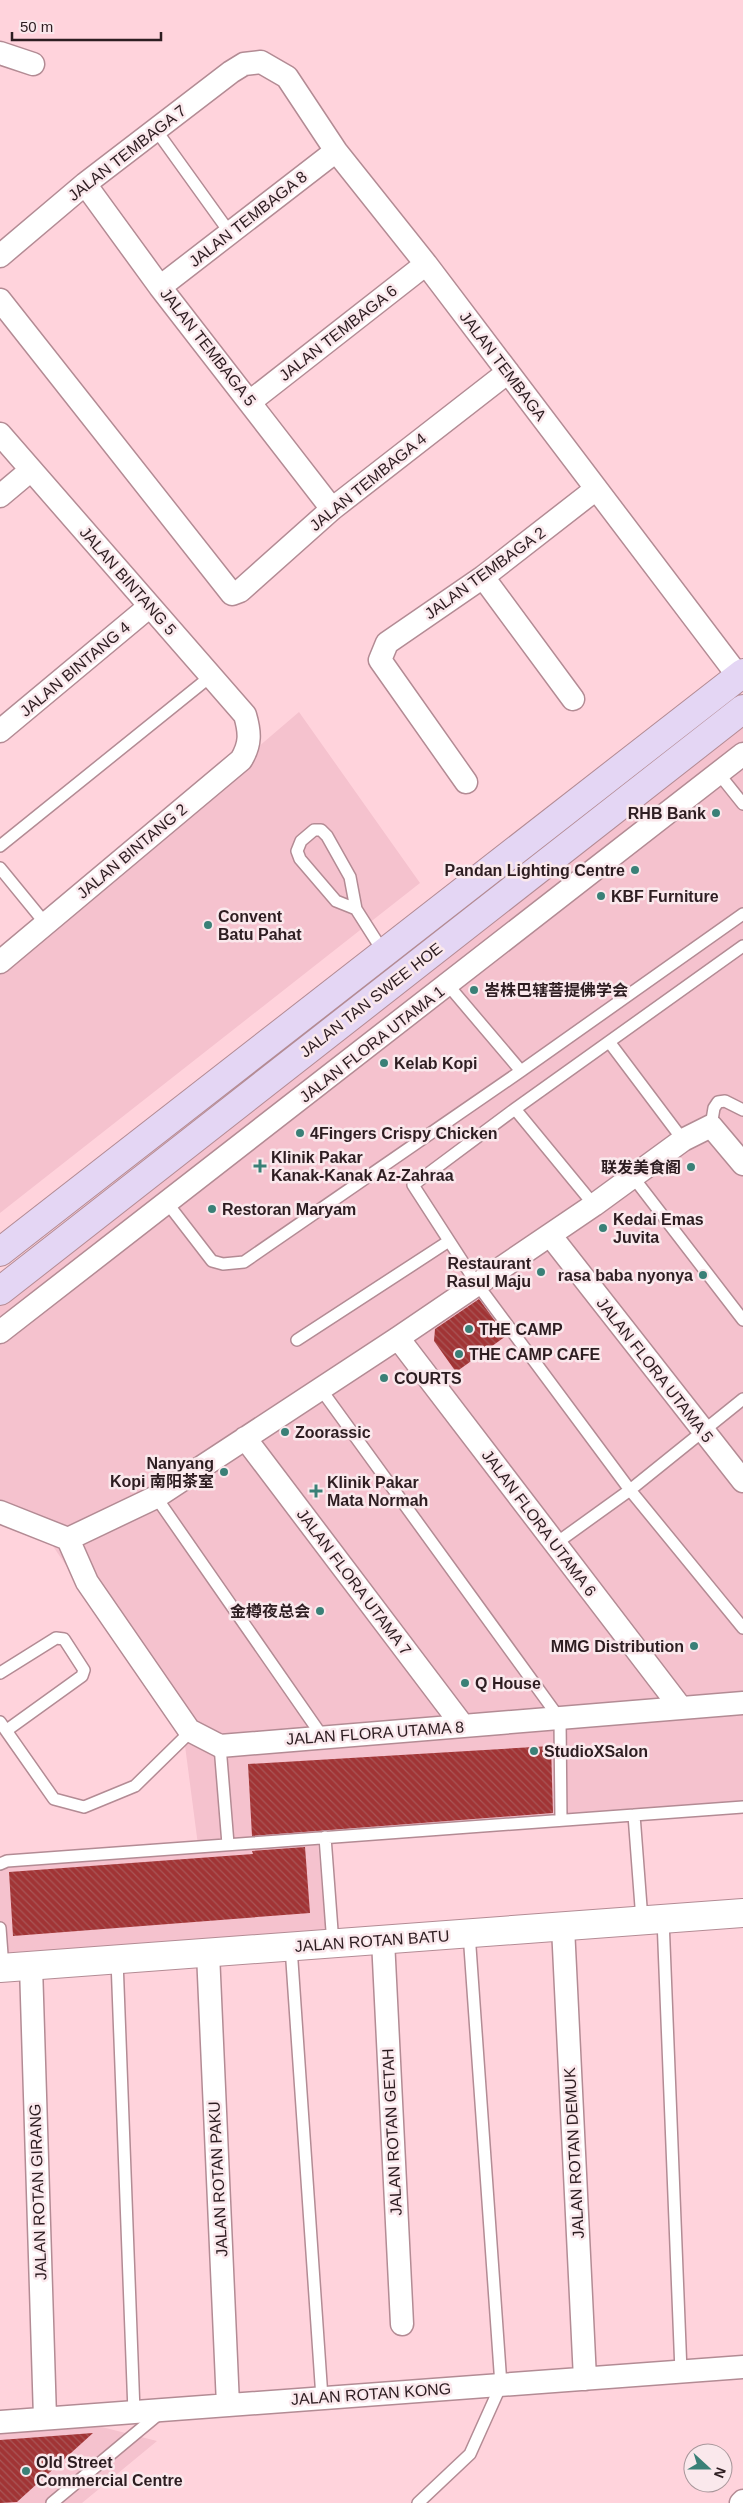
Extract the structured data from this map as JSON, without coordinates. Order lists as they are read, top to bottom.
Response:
{
  "streets": {
    "main road": ["JALAN TAN SWEE HOE"],
    "street": [
      "JALAN TEMBAGA 7",
      "JALAN TEMBAGA 8",
      "JALAN TEMBAGA 6",
      "JALAN TEMBAGA 5",
      "JALAN TEMBAGA",
      "JALAN TEMBAGA 4",
      "JALAN TEMBAGA 2",
      "JALAN BINTANG 5",
      "JALAN BINTANG 4",
      "JALAN BINTANG 2",
      "JALAN FLORA UTAMA 1",
      "JALAN FLORA UTAMA 5",
      "JALAN FLORA UTAMA 6",
      "JALAN FLORA UTAMA 7",
      "JALAN FLORA UTAMA 8",
      "JALAN ROTAN BATU",
      "JALAN ROTAN GETAH",
      "JALAN ROTAN DEMUK",
      "JALAN ROTAN PAKU",
      "JALAN ROTAN GIRANG",
      "JALAN ROTAN KONG"
    ]
  },
  "crossings": [
    ["JALAN TEMBAGA 7", "JALAN TEMBAGA 5"],
    ["JALAN TEMBAGA 7", "JALAN TEMBAGA"],
    ["JALAN TEMBAGA 8", "JALAN TEMBAGA 5"],
    ["JALAN TEMBAGA 8", "JALAN TEMBAGA"],
    ["JALAN TEMBAGA 6", "JALAN TEMBAGA 5"],
    ["JALAN TEMBAGA 6", "JALAN TEMBAGA"],
    ["JALAN TEMBAGA 5", "JALAN TEMBAGA 4"],
    ["JALAN TEMBAGA", "JALAN TEMBAGA 4"],
    ["JALAN TEMBAGA", "JALAN TEMBAGA 2"],
    ["JALAN TEMBAGA", "JALAN TAN SWEE HOE"],
    ["JALAN BINTANG 5", "JALAN BINTANG 4"],
    ["JALAN BINTANG 5", "JALAN BINTANG 2"],
    ["JALAN FLORA UTAMA 6", "JALAN FLORA UTAMA 8"],
    ["JALAN FLORA UTAMA 7", "JALAN FLORA UTAMA 8"],
    ["JALAN ROTAN BATU", "JALAN ROTAN GETAH"],
    ["JALAN ROTAN BATU", "JALAN ROTAN DEMUK"],
    ["JALAN ROTAN BATU", "JALAN ROTAN PAKU"],
    ["JALAN ROTAN BATU", "JALAN ROTAN GIRANG"],
    ["JALAN ROTAN DEMUK", "JALAN ROTAN KONG"],
    ["JALAN ROTAN PAKU", "JALAN ROTAN KONG"],
    ["JALAN ROTAN GIRANG", "JALAN ROTAN KONG"]
  ],
  "places": {
    "other": [
      "RHB Bank",
      "Pandan Lighting Centre",
      "KBF Furniture",
      "Convent Batu Pahat",
      "峇株巴辖菩提佛学会",
      "Kelab Kopi",
      "4Fingers Crispy Chicken",
      "联发美食阁",
      "Restoran Maryam",
      "Kedai Emas Juvita",
      "Restaurant Rasul Maju",
      "rasa baba nyonya",
      "THE CAMP",
      "THE CAMP CAFE",
      "COURTS",
      "Zoorassic",
      "Nanyang Kopi 南阳茶室",
      "金樽夜总会",
      "MMG Distribution",
      "Q House",
      "StudioXSalon",
      "Old Street Commercial Centre"
    ],
    "health": ["Klinik Pakar Kanak-Kanak Az-Zahraa", "Klinik Pakar Mata Normah"]
  },
  "scale_bar": "50 m",
  "north": "right"
}
